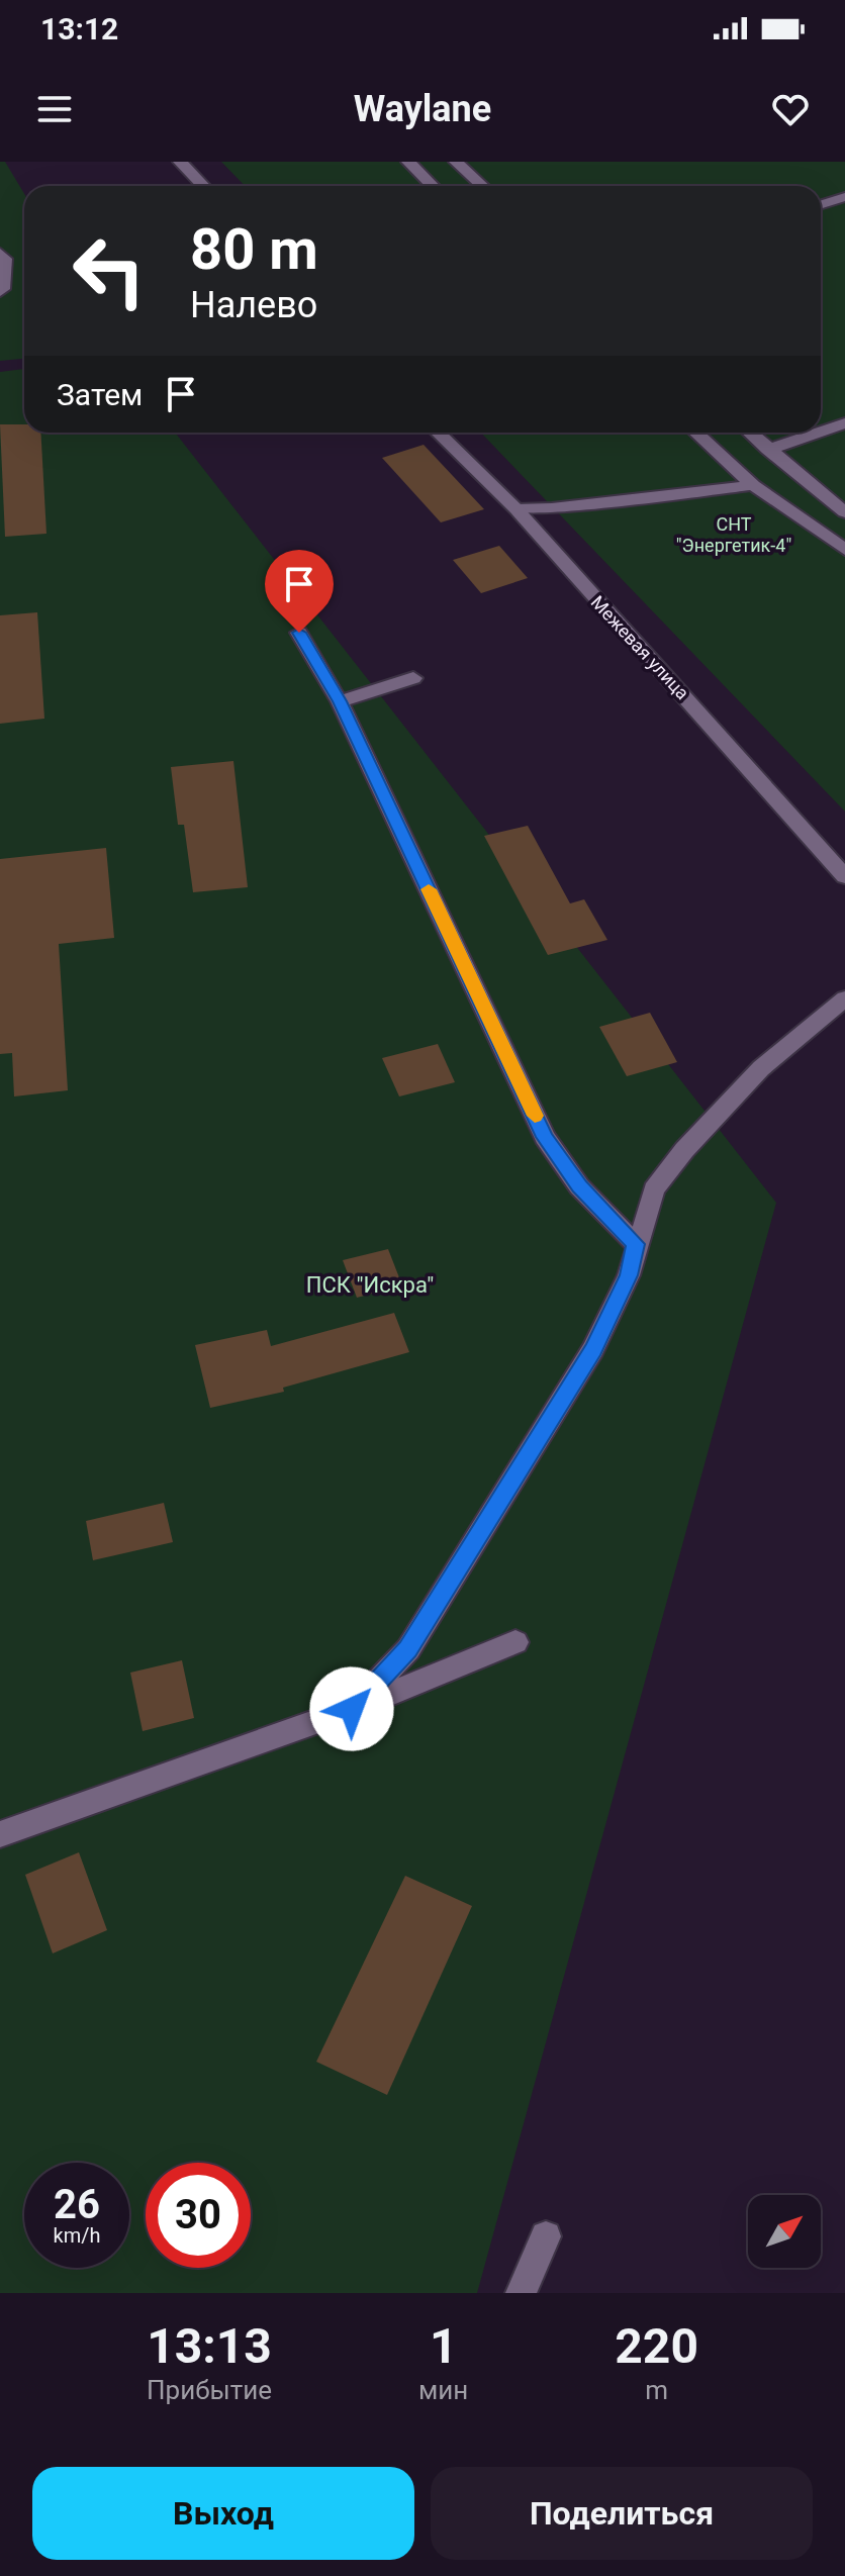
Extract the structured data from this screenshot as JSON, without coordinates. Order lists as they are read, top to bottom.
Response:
{
  "streets": {
    "street": ["Межевая улица"]
  },
  "parks": ["СНТ \"Энергетик-4\"", "ПСК \"Искра\""],
  "north": "top right",
  "page": {
    "status": "13:12",
    "header": "Waylane",
    "turn": ["80 m", "Налево"],
    "then": "Затем",
    "speed": "26 km/h",
    "limit": "30",
    "eta": [
      "13:13",
      "Прибытие",
      "1",
      "мин",
      "220",
      "m"
    ],
    "buttons": ["Выход", "Поделиться"]
  }
}
